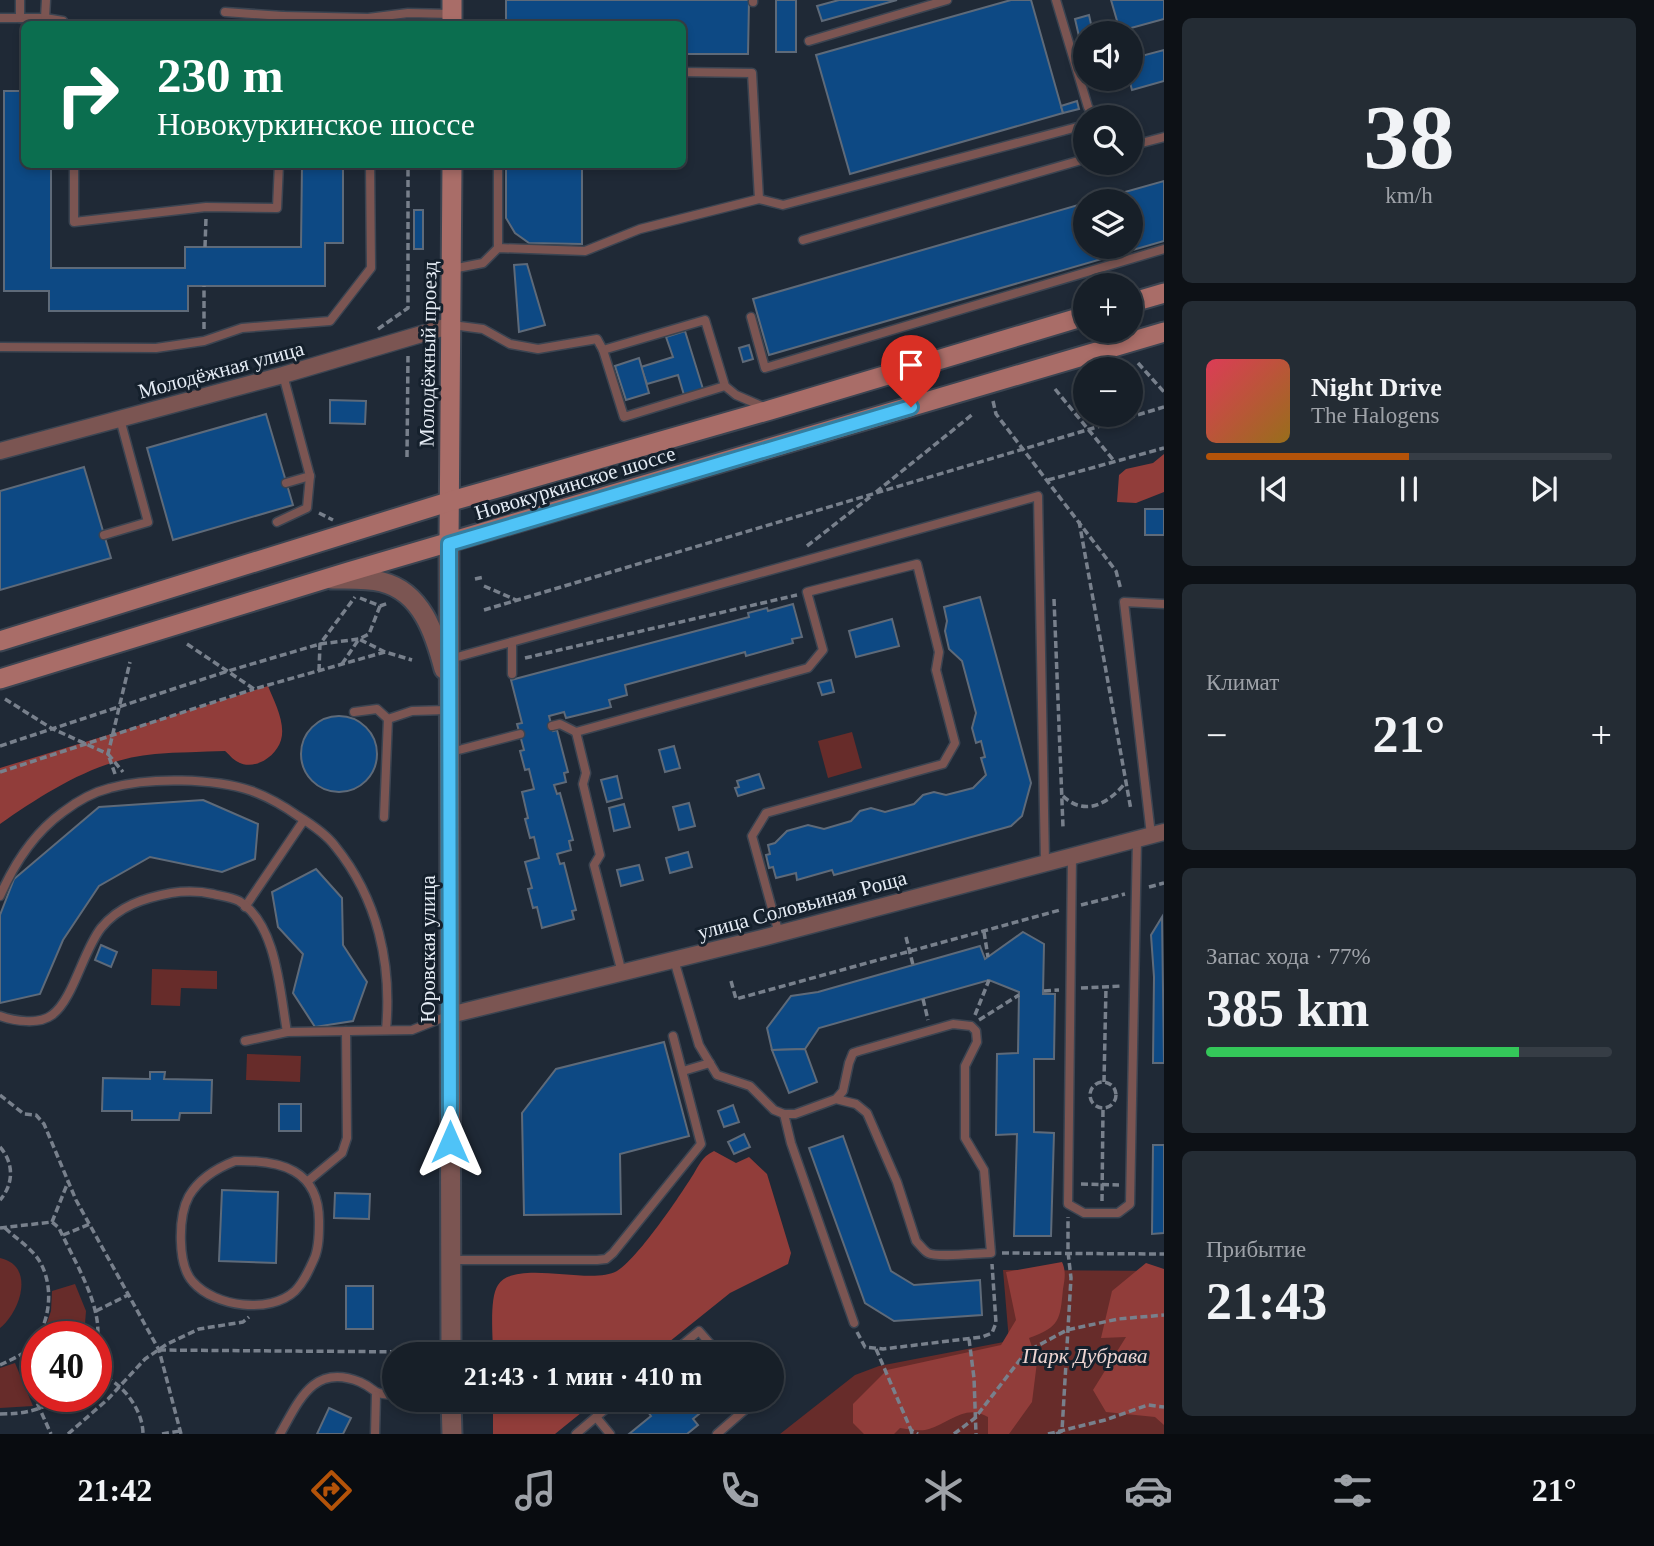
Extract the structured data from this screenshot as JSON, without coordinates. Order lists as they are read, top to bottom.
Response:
{
  "streets": {
    "main road": ["Молодёжный проезд", "Новокуркинское шоссе"],
    "street": ["Молодёжная улица", "улица Соловьиная Роща", "Юровская улица"]
  },
  "crossings": [
    ["Молодёжный проезд", "Молодёжная улица"],
    ["Молодёжный проезд", "Новокуркинское шоссе"],
    ["Молодёжный проезд", "Юровская улица"],
    ["Новокуркинское шоссе", "Юровская улица"],
    ["улица Соловьиная Роща", "Юровская улица"]
  ],
  "parks": ["Парк Дубрава"],
  "page": {
    "tile": [
      ["38", "km/h"],
      "Климат",
      ["Запас хода · 77%", "385 km"],
      ["Прибытие", "21:43"]
    ],
    "map_buttons": ["+", "−"],
    "turn": ["230 m", "Новокуркинское шоссе"],
    "song": ["Night Drive", "The Halogens"],
    "heat": ["−", "21°", "+"],
    "limit": "40",
    "trip": "21:43 · 1 мин · 410 m",
    "tabs": ["21:42", "21°"]
  }
}
